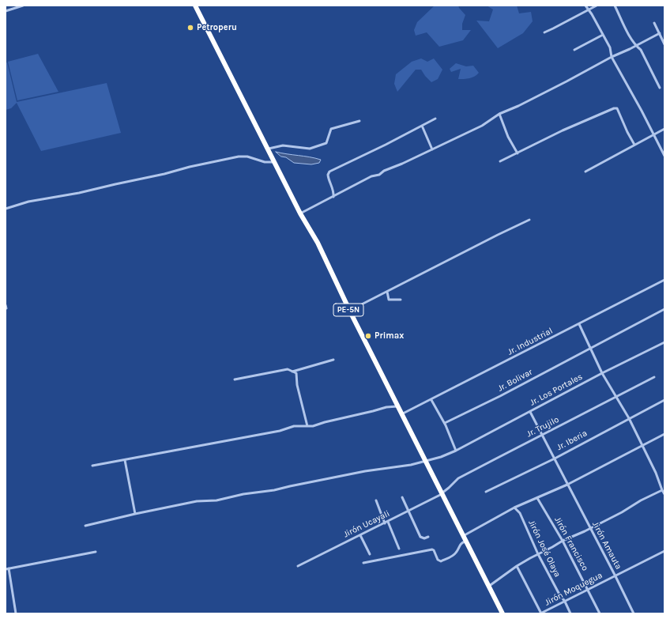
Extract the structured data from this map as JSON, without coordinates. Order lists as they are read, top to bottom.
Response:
{
  "streets": {
    "highway": ["PE-5N"],
    "street": [
      "Jr. Industrial",
      "Jr. Bolivar",
      "Jr. Los Portales",
      "Jr. Trujilo",
      "Jr. Iberia",
      "Jirón Ucayali",
      "Jirón Francisco",
      "Jirón Amauta",
      "Jirón José Olaya",
      "Jirón Moquegua"
    ]
  },
  "crossings": [
    ["PE-5N", "Jr. Industrial"],
    ["PE-5N", "Jr. Los Portales"],
    ["PE-5N", "Jr. Trujilo"],
    ["PE-5N", "Jirón Ucayali"],
    ["Jr. Los Portales", "Jirón Amauta"],
    ["Jr. Trujilo", "Jirón Ucayali"],
    ["Jr. Trujilo", "Jirón Amauta"],
    ["Jr. Iberia", "Jirón Amauta"],
    ["Jirón Francisco", "Jirón Moquegua"],
    ["Jirón Amauta", "Jirón Moquegua"],
    ["Jirón José Olaya", "Jirón Moquegua"]
  ],
  "places": ["Petroperu", "Primax"]
}
